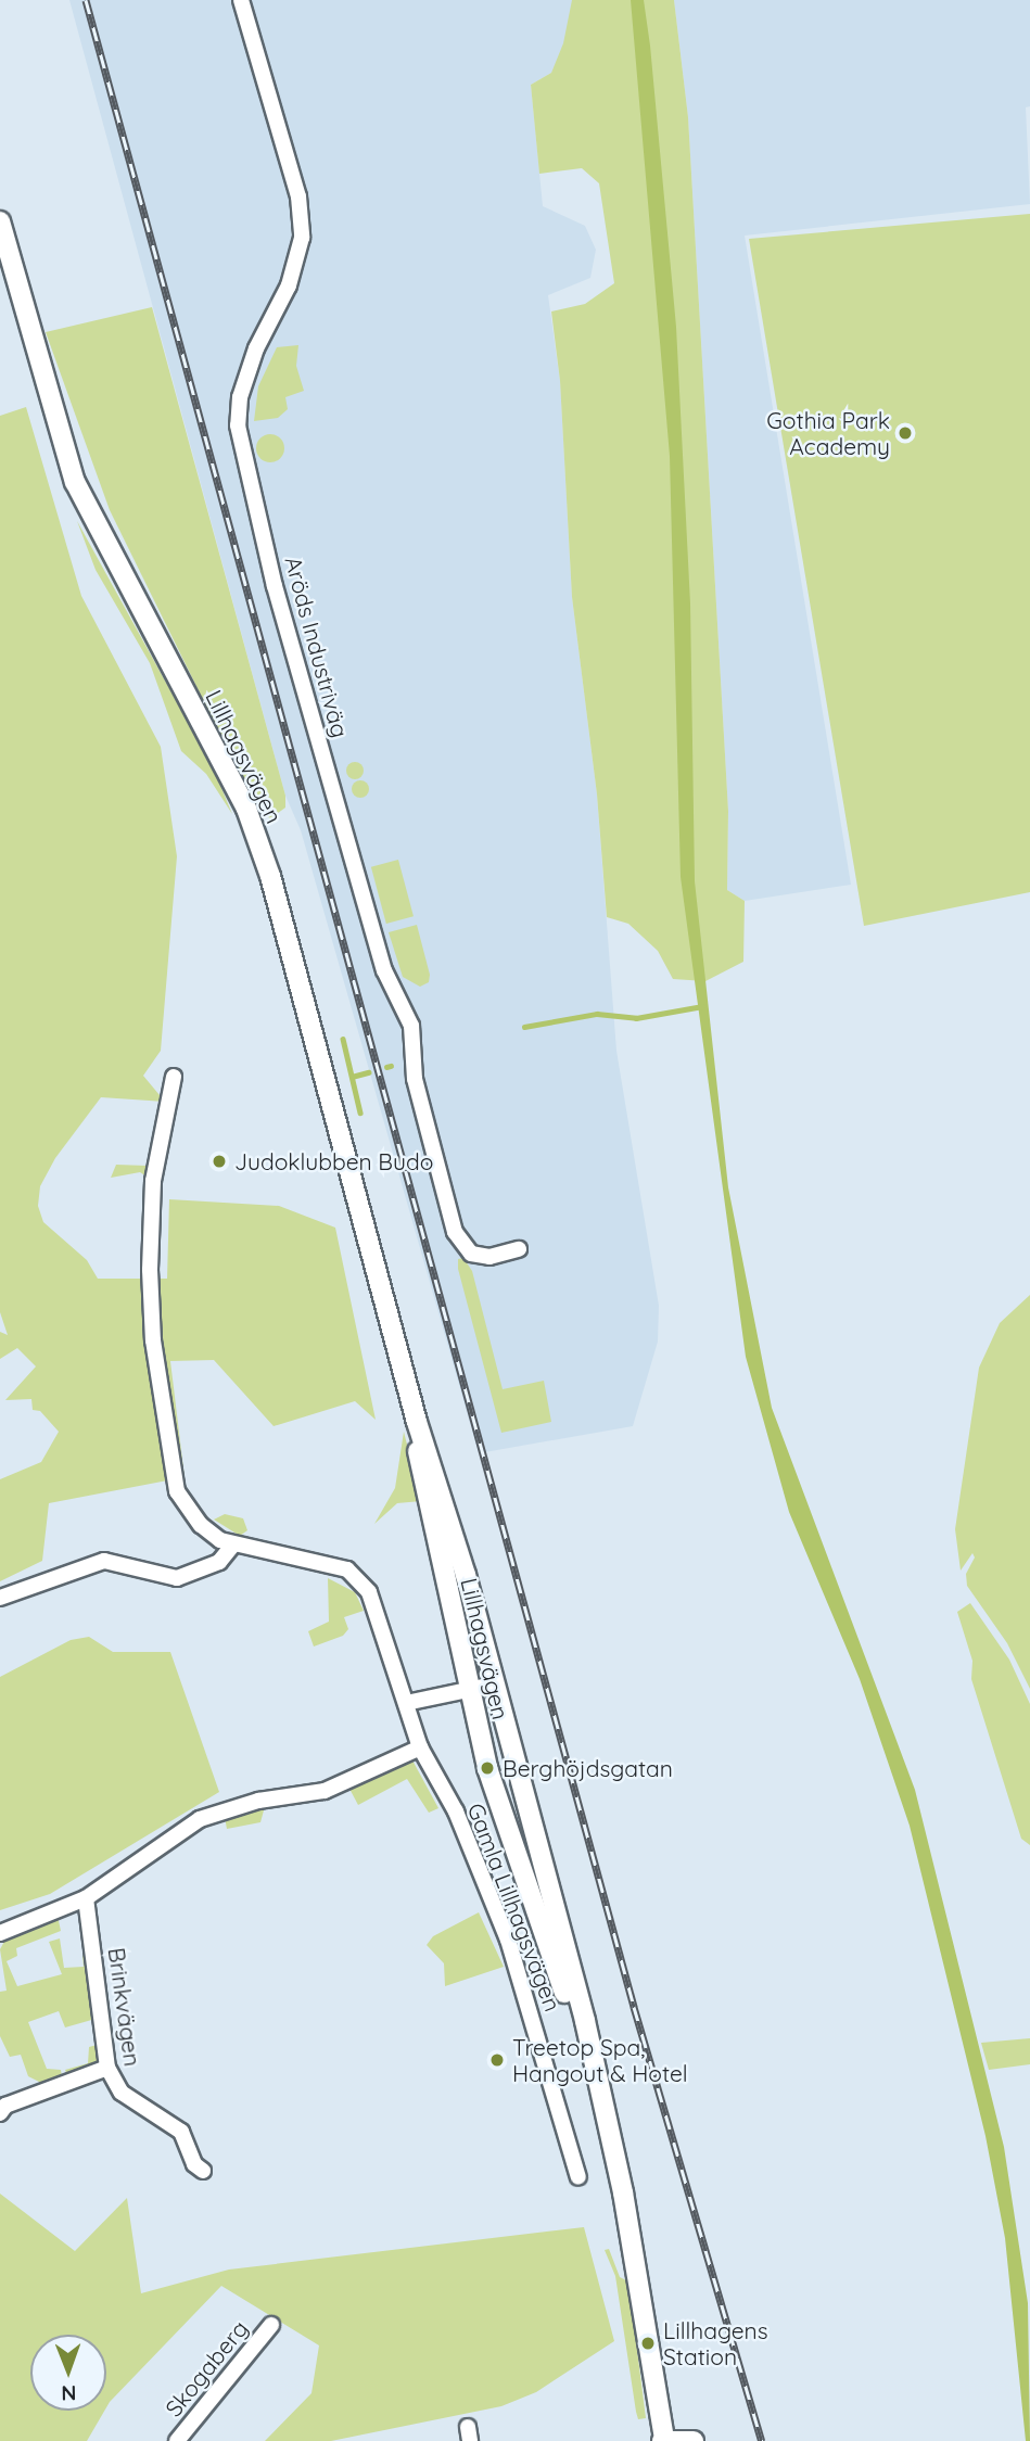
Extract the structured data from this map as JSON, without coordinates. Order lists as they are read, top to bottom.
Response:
{
  "streets": {
    "street": [
      "Aröds Industriväg",
      "Lillhagsvägen",
      "Gamla Lillhagsvägen",
      "Brinkvägen",
      "Skogaberg"
    ]
  },
  "places": [
    "Gothia Park Academy",
    "Judoklubben Budo",
    "Berghöjdsgatan",
    "Treetop Spa, Hangout & Hotel",
    "Lillhagens Station"
  ],
  "north": "bottom"
}
